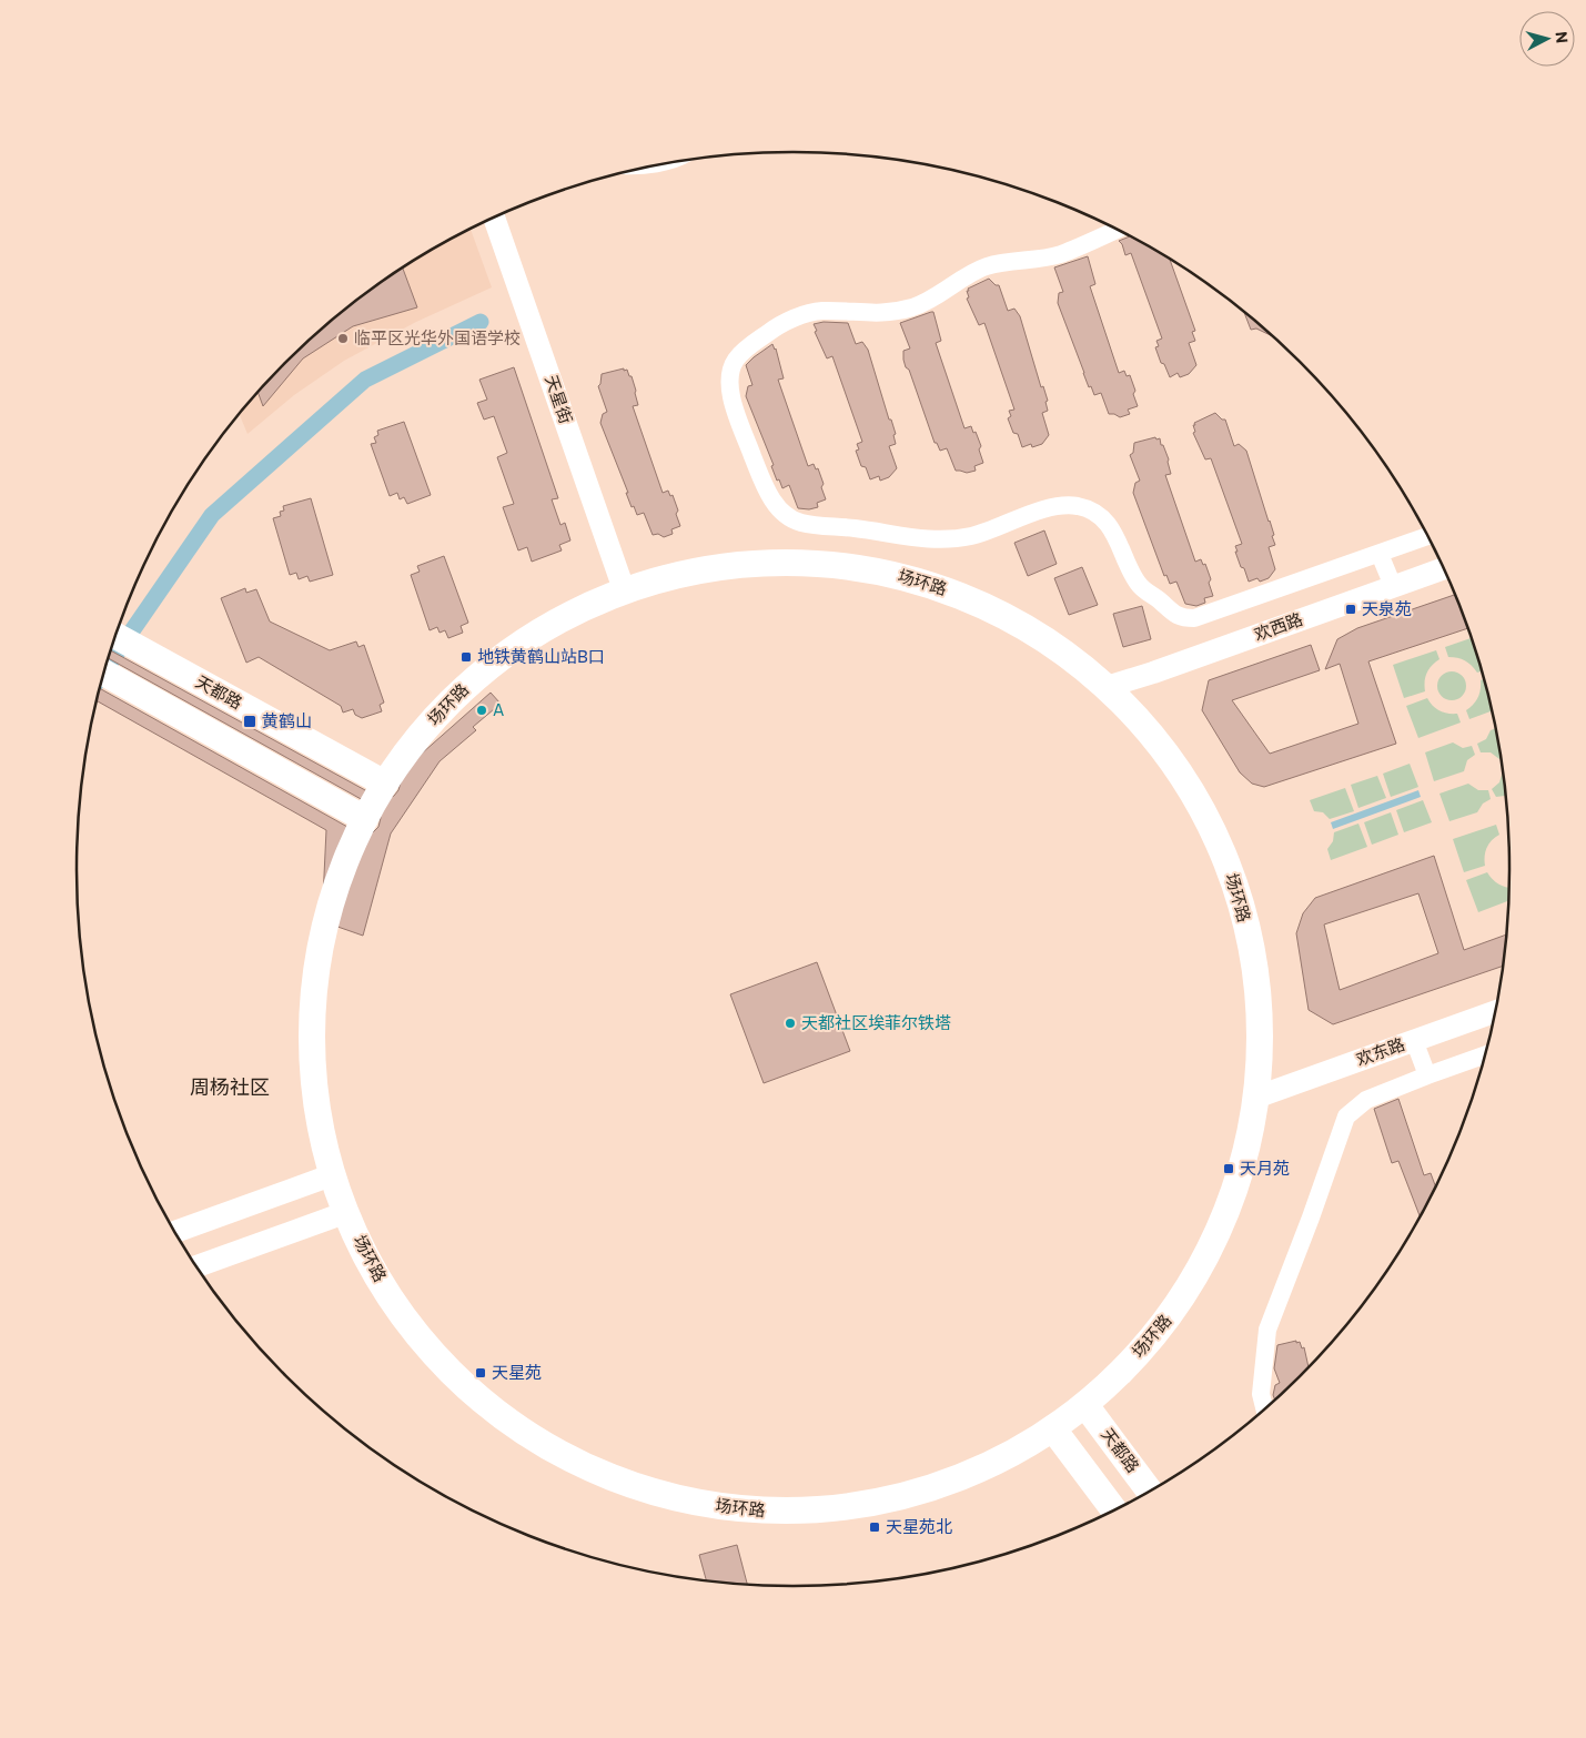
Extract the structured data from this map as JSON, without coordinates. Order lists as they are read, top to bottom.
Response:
{
  "streets": {
    "main road": ["场环路", "天都路"],
    "street": ["天星街", "欢西路", "欢东路"]
  },
  "crossings": [
    ["天星街", "场环路"],
    ["场环路", "欢西路"],
    ["场环路", "天都路"],
    ["场环路", "欢东路"]
  ],
  "districts": ["周杨社区"],
  "places": {
    "other": ["临平区光华外国语学校", "A", "天都社区埃菲尔铁塔"],
    "transit": [
      "天泉苑",
      "地铁黄鹤山站B口",
      "黄鹤山",
      "天月苑",
      "天星苑",
      "天星苑北"
    ]
  },
  "north": "right"
}
